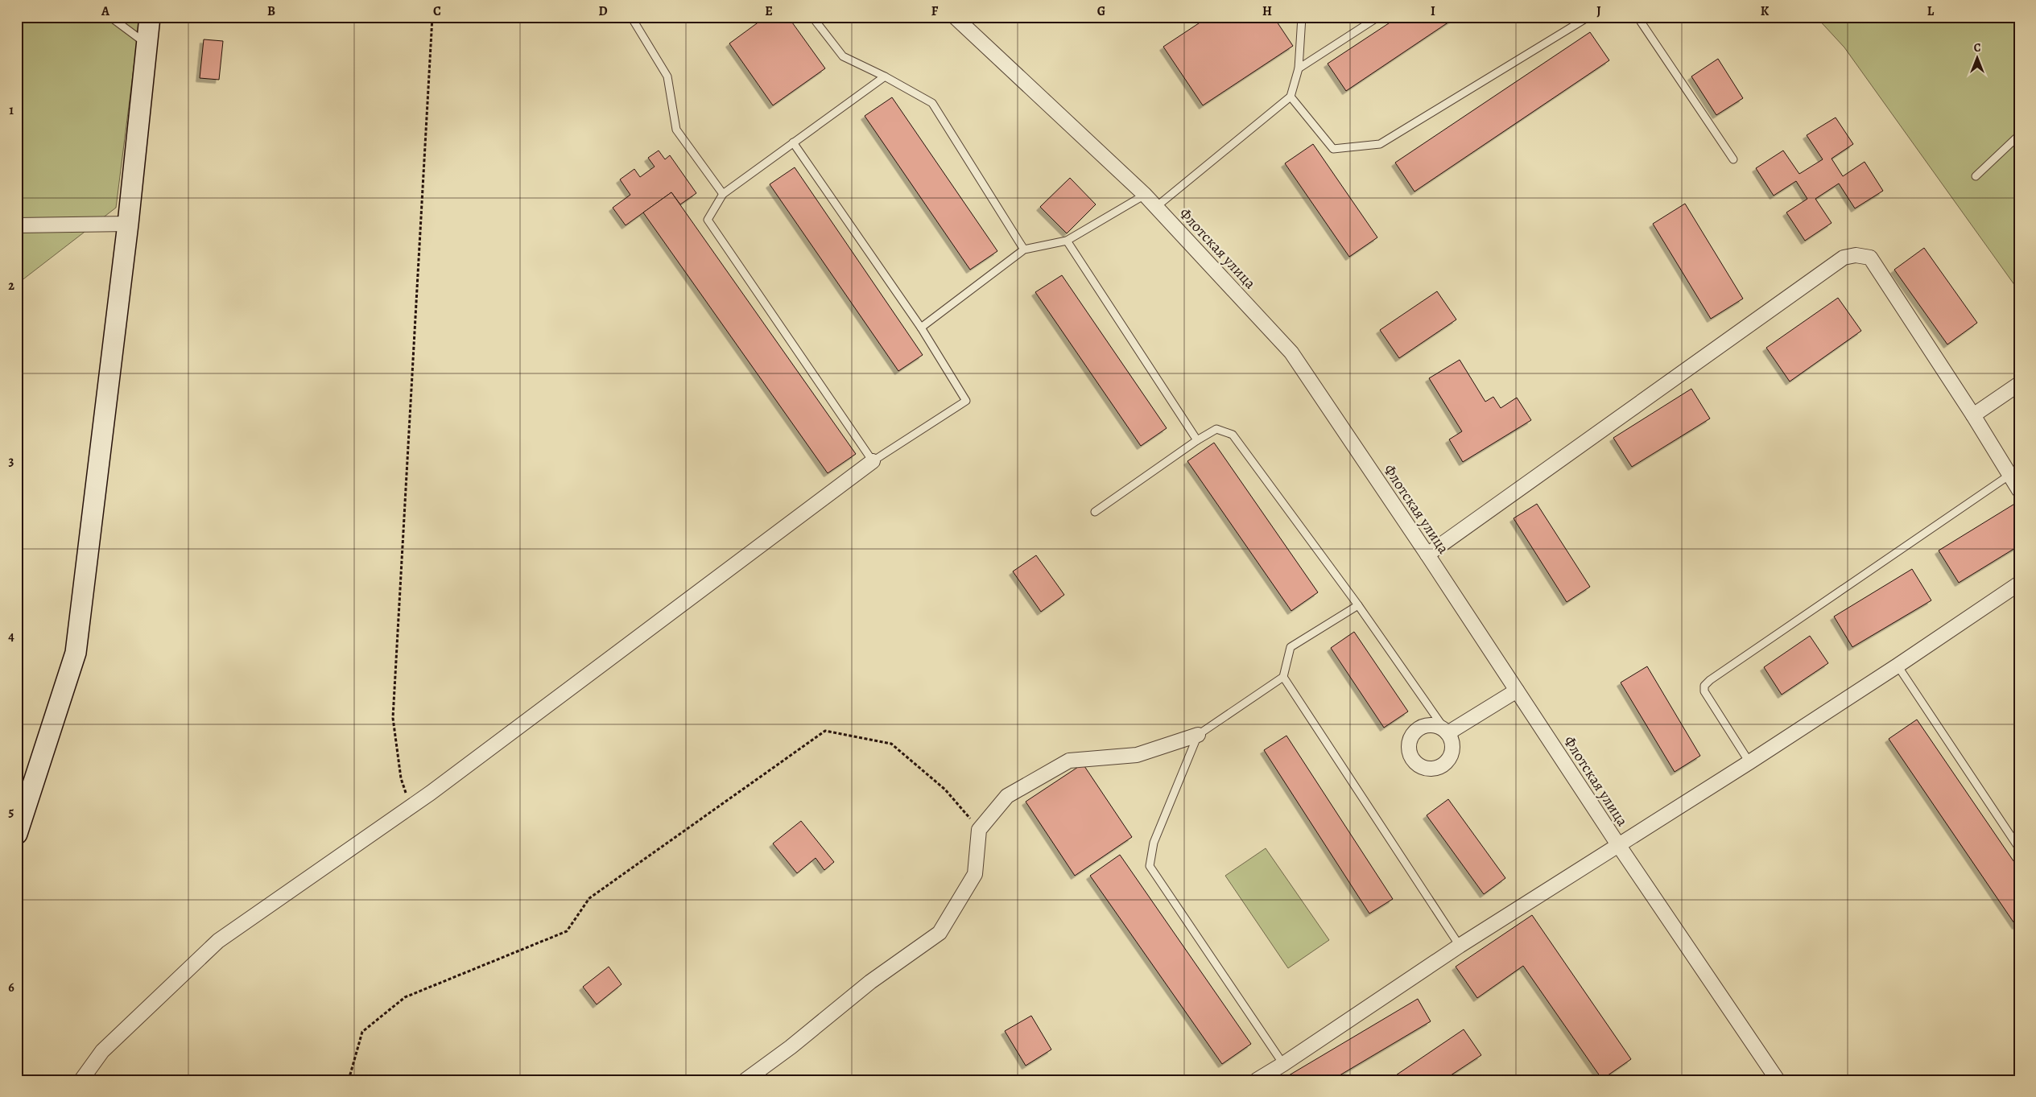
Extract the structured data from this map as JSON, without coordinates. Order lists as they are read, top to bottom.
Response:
{
  "streets": {
    "street": ["Флотская улица"]
  },
  "north": "top",
  "grid": {
    "columns": [
      "A",
      "B",
      "C",
      "D",
      "E",
      "F",
      "G",
      "H",
      "I",
      "J",
      "K",
      "L"
    ],
    "rows": [
      "1",
      "2",
      "3",
      "4",
      "5",
      "6"
    ]
  }
}
